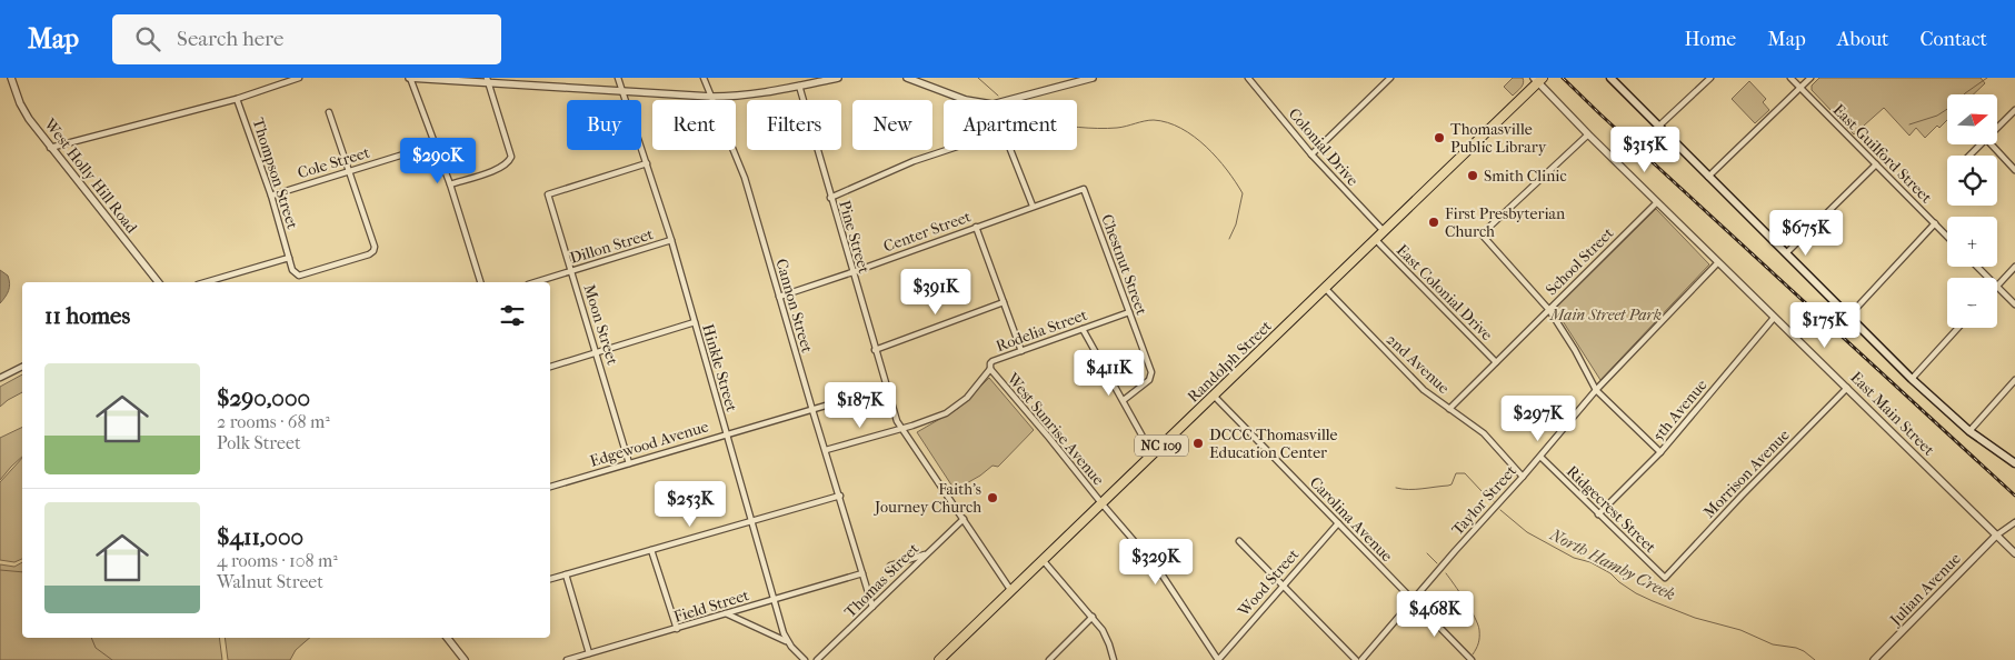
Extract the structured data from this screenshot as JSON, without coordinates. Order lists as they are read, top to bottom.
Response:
{
  "streets": {
    "main road": ["Randolph Street", "NC 109"],
    "street": [
      "Colonial Drive",
      "East Guilford Street",
      "Cole Street",
      "Thompson Street",
      "West Holly Hill Road",
      "Center Street",
      "Pine Street",
      "Dillon Street",
      "School Street",
      "Chestnut Street",
      "East Colonial Drive",
      "Cannon Street",
      "Moon Street",
      "Rodelia Street",
      "2nd Avenue",
      "Hinkle Street",
      "5th Avenue",
      "East Main Street",
      "West Sunrise Avenue",
      "Edgewood Avenue",
      "Morrison Avenue",
      "Taylor Street",
      "Ridgecrest Street",
      "Carolina Avenue",
      "Thomas Street",
      "Wood Street",
      "Julian Avenue",
      "Field Street"
    ]
  },
  "crossings": [
    ["Colonial Drive", "Randolph Street"],
    ["Cole Street", "Thompson Street"],
    ["Center Street", "Pine Street"],
    ["Center Street", "Chestnut Street"],
    ["Center Street", "Cannon Street"],
    ["Pine Street", "Rodelia Street"],
    ["Pine Street", "Randolph Street"],
    ["Pine Street", "Edgewood Avenue"],
    ["Pine Street", "Thomas Street"],
    ["Dillon Street", "Moon Street"],
    ["Dillon Street", "Hinkle Street"],
    ["School Street", "East Colonial Drive"],
    ["School Street", "2nd Avenue"],
    ["School Street", "East Main Street"],
    ["Chestnut Street", "Rodelia Street"],
    ["East Colonial Drive", "Randolph Street"],
    ["Cannon Street", "Rodelia Street"],
    ["Cannon Street", "Edgewood Avenue"],
    ["Cannon Street", "Thomas Street"],
    ["Cannon Street", "Field Street"],
    ["Moon Street", "Hinkle Street"],
    ["Moon Street", "Edgewood Avenue"],
    ["Rodelia Street", "West Sunrise Avenue"],
    ["Randolph Street", "2nd Avenue"],
    ["Randolph Street", "East Main Street"],
    ["Randolph Street", "West Sunrise Avenue"],
    ["Randolph Street", "Carolina Avenue"],
    ["2nd Avenue", "Taylor Street"],
    ["Hinkle Street", "Edgewood Avenue"],
    ["Hinkle Street", "Field Street"],
    ["5th Avenue", "East Main Street"],
    ["5th Avenue", "Ridgecrest Street"],
    ["East Main Street", "Morrison Avenue"],
    ["East Main Street", "Taylor Street"],
    ["East Main Street", "Julian Avenue"],
    ["West Sunrise Avenue", "Wood Street"],
    ["Morrison Avenue", "Ridgecrest Street"],
    ["Taylor Street", "Ridgecrest Street"],
    ["Taylor Street", "Carolina Avenue"],
    ["Carolina Avenue", "Wood Street"]
  ],
  "water": ["North Hamby Creek"],
  "parks": ["Main Street Park"],
  "places": [
    "Thomasville Public Library",
    "Smith Clinic",
    "First Presbyterian Church",
    "DCCC Thomasville Education Center",
    "Faith's Journey Church"
  ],
  "north": "right",
  "page": {
    "header": "Map",
    "search": "Search here",
    "nav": [
      "Home",
      "Map",
      "About",
      "Contact"
    ],
    "map_buttons": ["+", "−"],
    "chip": [
      "Buy",
      "Rent",
      "Filters",
      "New",
      "Apartment"
    ],
    "price": [
      "$315K",
      "$290K",
      "$675K",
      "$391K",
      "$175K",
      "$411K",
      "$187K",
      "$297K",
      "$253K",
      "$329K",
      "$468K"
    ],
    "heading": "11 homes",
    "list": [
      {
        "name": "$290,000",
        "note": "2 rooms · 68 m² · Polk Street"
      },
      {
        "name": "$411,000",
        "note": "4 rooms · 108 m² · Walnut Street"
      }
    ]
  }
}
